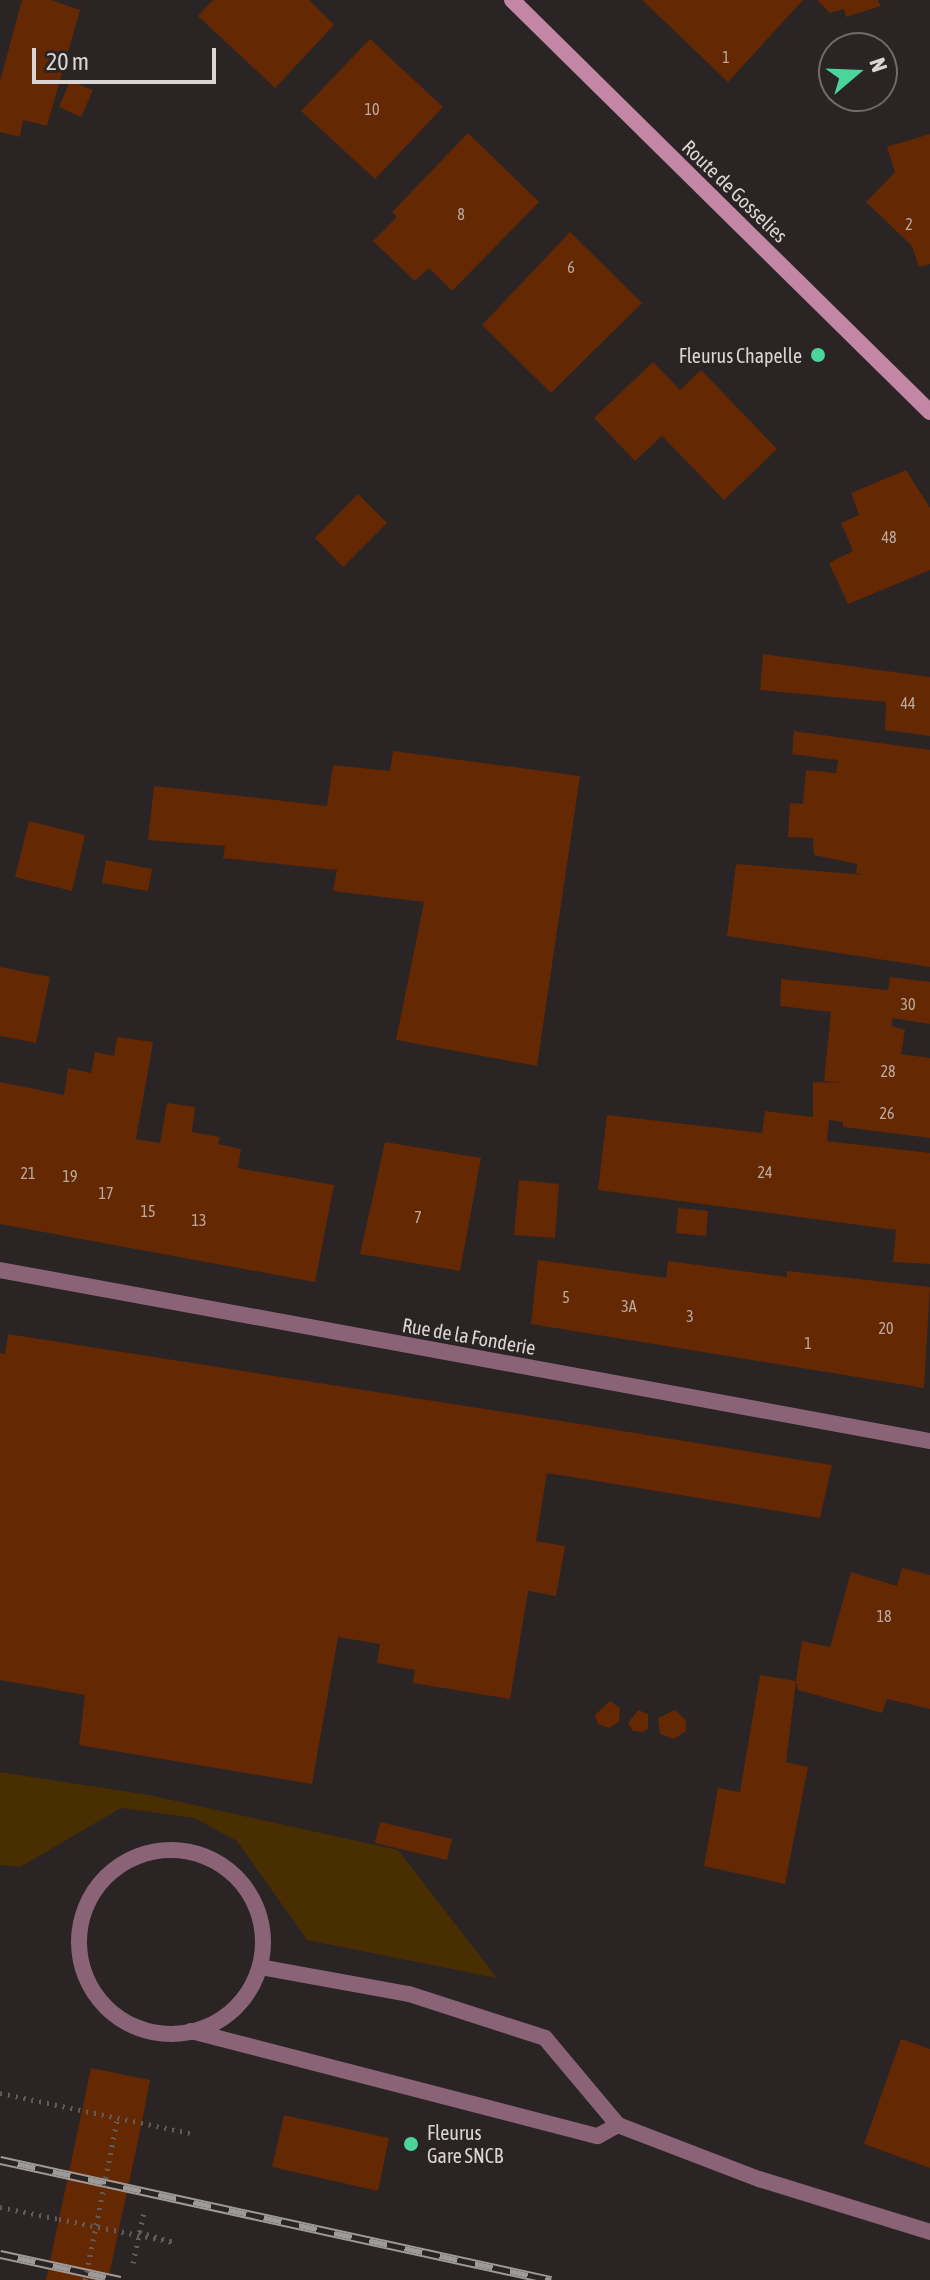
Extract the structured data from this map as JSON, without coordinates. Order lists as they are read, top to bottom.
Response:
{
  "streets": {
    "main road": ["Route de Gosselies"],
    "street": ["Rue de la Fonderie"]
  },
  "places": ["Fleurus Chapelle", "Fleurus Gare SNCB"],
  "house_numbers": [
    "1",
    "10",
    "8",
    "2",
    "6",
    "48",
    "44",
    "30",
    "28",
    "26",
    "24",
    "21",
    "19",
    "17",
    "15",
    "7",
    "13",
    "5",
    "3A",
    "3",
    "20",
    "1",
    "18"
  ],
  "scale_bar": "20 m",
  "north": "right"
}
